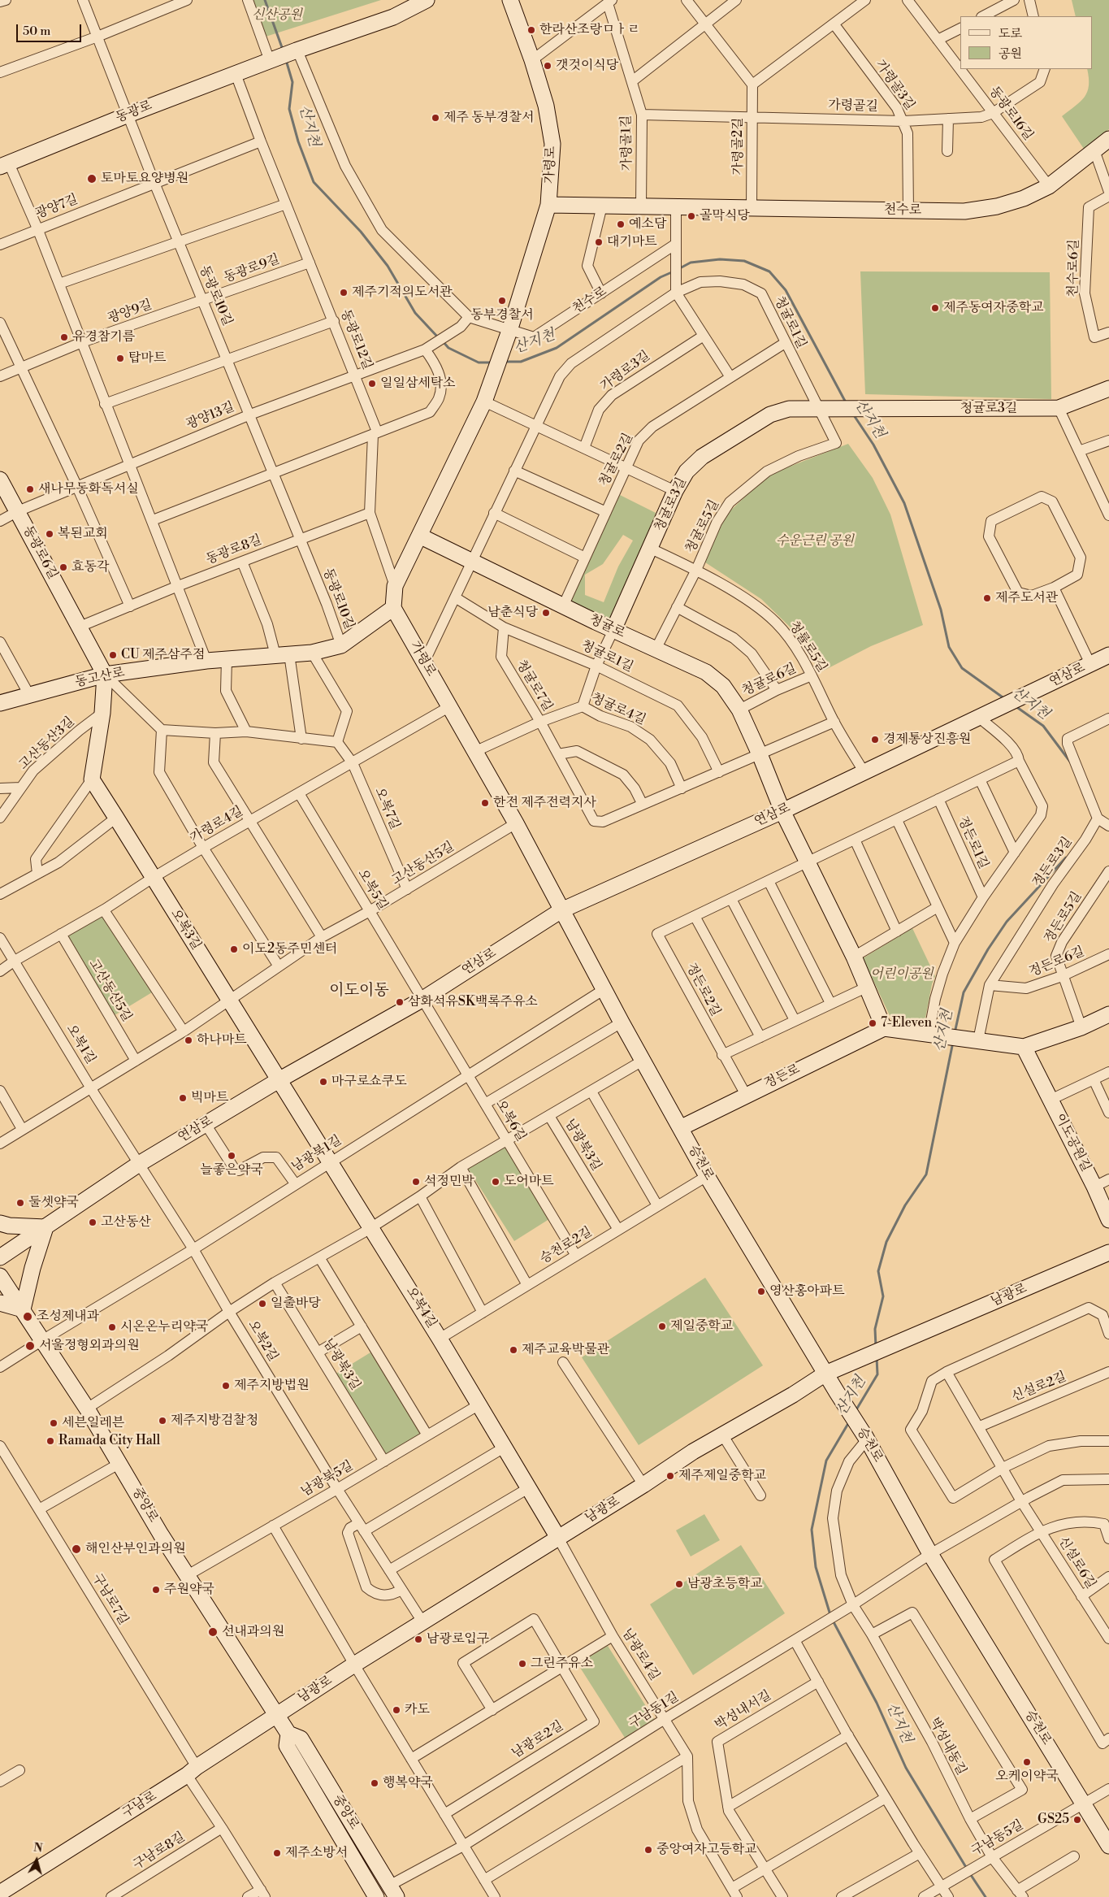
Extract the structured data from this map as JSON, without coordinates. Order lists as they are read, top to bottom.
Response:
{
  "streets": {
    "main road": [
      "동광로",
      "가령로",
      "천수로",
      "청귤로3길",
      "동광로6길",
      "청귤로",
      "연삼로",
      "동고산로",
      "오복3길",
      "정든로",
      "이도공원길",
      "승천로",
      "남광로",
      "오복4길",
      "중앙로",
      "구남로"
    ],
    "street": [
      "가령골3길",
      "가령골길",
      "동광로16길",
      "가령골1길",
      "가령골2길",
      "광양7길",
      "천수로6길",
      "동광로9길",
      "동광로10길",
      "광양9길",
      "청귤로1길",
      "동광로12길",
      "가령로3길",
      "광양13길",
      "청귤로2길",
      "청귤로5길",
      "동광로8길",
      "청률로5길",
      "청귤로6길",
      "청귤로7길",
      "청귤로4길",
      "고산동산3길",
      "오복7길",
      "가령로4길",
      "정든로1길",
      "정든로3길",
      "고산동산5길",
      "오복5길",
      "정든로5길",
      "정든로6길",
      "정든로2길",
      "오복1길",
      "오복6길",
      "남광북3길",
      "남광북1길",
      "승천로2길",
      "오복2길",
      "신설로2길",
      "남광북5길",
      "신설로6길",
      "구남로7길",
      "남광로4길",
      "구남동1길",
      "박성내서길",
      "남광로2길",
      "박성내동길",
      "구남동5길",
      "구남로8길"
    ]
  },
  "crossings": [
    ["가령골3길", "가령골길"],
    ["가령골3길", "천수로"],
    ["가령골길", "동광로16길"],
    ["가령골길", "가령골1길"],
    ["가령골길", "가령골2길"],
    ["동광로", "동광로10길"],
    ["동광로", "동광로12길"],
    ["동광로16길", "천수로"],
    ["가령골1길", "천수로"],
    ["가령골2길", "천수로"],
    ["가령로", "천수로"],
    ["가령로", "청귤로1길"],
    ["가령로", "연삼로"],
    ["가령로", "동고산로"],
    ["가령로", "청귤로4길"],
    ["가령로", "가령로4길"],
    ["가령로", "고산동산5길"],
    ["가령로", "승천로"],
    ["광양7길", "동광로10길"],
    ["광양7길", "동광로12길"],
    ["동광로9길", "동광로10길"],
    ["동광로9길", "광양9길"],
    ["동광로9길", "동광로12길"],
    ["동광로10길", "광양9길"],
    ["동광로10길", "광양13길"],
    ["동광로10길", "동광로8길"],
    ["동광로10길", "동고산로"],
    ["청귤로1길", "청귤로3길"],
    ["청귤로1길", "청귤로2길"],
    ["청귤로1길", "청귤로5길"],
    ["청귤로1길", "청귤로"],
    ["청귤로1길", "청귤로7길"],
    ["동광로12길", "광양13길"],
    ["청귤로3길", "청귤로"],
    ["청귤로3길", "청률로5길"],
    ["광양13길", "동광로6길"],
    ["청귤로2길", "청귤로"],
    ["청귤로5길", "청귤로"],
    ["청귤로5길", "청률로5길"],
    ["동광로6길", "동고산로"],
    ["청귤로", "연삼로"],
    ["청귤로", "청귤로6길"],
    ["청귤로", "청귤로7길"],
    ["청률로5길", "연삼로"],
    ["청률로5길", "청귤로6길"],
    ["연삼로", "정든로1길"],
    ["연삼로", "오복5길"],
    ["연삼로", "오복3길"],
    ["연삼로", "오복1길"],
    ["연삼로", "오복6길"],
    ["연삼로", "승천로"],
    ["연삼로", "오복4길"],
    ["연삼로", "오복2길"],
    ["청귤로7길", "청귤로4길"],
    ["오복7길", "가령로4길"],
    ["오복7길", "고산동산5길"],
    ["가령로4길", "고산동산5길"],
    ["가령로4길", "오복5길"],
    ["가령로4길", "오복3길"],
    ["가령로4길", "오복1길"],
    ["정든로3길", "정든로6길"],
    ["고산동산5길", "오복5길"],
    ["고산동산5길", "오복3길"],
    ["고산동산5길", "오복1길"],
    ["오복5길", "오복6길"],
    ["정든로5길", "정든로6길"],
    ["오복3길", "오복4길"],
    ["정든로2길", "정든로"],
    ["오복1길", "오복2길"],
    ["정든로", "승천로"],
    ["오복6길", "남광북3길"],
    ["오복6길", "남광북1길"],
    ["오복6길", "승천로2길"],
    ["남광북3길", "승천로"],
    ["남광북3길", "승천로2길"],
    ["남광북3길", "오복4길"],
    ["남광북3길", "오복2길"],
    ["남광북3길", "남광북5길"],
    ["남광북3길", "중앙로"],
    ["남광북1길", "승천로"],
    ["남광북1길", "오복4길"],
    ["남광북1길", "오복2길"],
    ["남광북1길", "중앙로"],
    ["승천로", "승천로2길"],
    ["승천로", "남광로"],
    ["승천로", "구남동1길"],
    ["승천로", "박성내동길"],
    ["승천로", "구남동5길"],
    ["승천로2길", "오복4길"],
    ["남광로", "오복4길"],
    ["남광로", "오복2길"],
    ["남광로", "중앙로"],
    ["남광로", "남광로4길"],
    ["남광로", "구남로"],
    ["오복4길", "남광북5길"],
    ["오복4길", "남광로4길"],
    ["오복2길", "남광북5길"],
    ["남광북5길", "중앙로"],
    ["중앙로", "구남동1길"],
    ["중앙로", "구남로"],
    ["신설로6길", "구남동1길"],
    ["구남로7길", "구남로"],
    ["남광로4길", "구남동1길"],
    ["구남동1길", "박성내동길"],
    ["박성내동길", "구남동5길"]
  ],
  "districts": ["이도이동"],
  "water": ["산지천"],
  "parks": ["신산공원", "수운근린 공원", "어린이공원"],
  "places": [
    "한라산조랑ㅁㅏㄹ",
    "갯것이식당",
    "제주 동부경찰서",
    "토마토요양병원",
    "골막식당",
    "예소담",
    "대기마트",
    "제주기적의도서관",
    "동부경찰서",
    "제주동여자중학교",
    "유경참기름",
    "탑마트",
    "일일삼세탁소",
    "새나무동화독서실",
    "복된교회",
    "효동각",
    "제주도서관",
    "남춘식당",
    "CU 제주삼주점",
    "경제통상진흥원",
    "한전 제주전력지사",
    "이도2동주민센터",
    "삼화석유SK백록주유소",
    "7-Eleven",
    "하나마트",
    "마구로쇼쿠도",
    "빅마트",
    "늘좋은약국",
    "석정민박",
    "도어마트",
    "둘셋약국",
    "고산동산",
    "영산홍아파트",
    "일출바당",
    "조성제내과",
    "제일중학교",
    "시온온누리약국",
    "서울정형외과의원",
    "제주교육박물관",
    "제주지방법원",
    "제주지방검찰청",
    "세븐일레븐",
    "Ramada City Hall",
    "제주제일중학교",
    "해인산부인과의원",
    "남광초등학교",
    "주원약국",
    "선내과의원",
    "남광로입구",
    "그린주유소",
    "카도",
    "오케이약국",
    "행복약국",
    "GS25",
    "중앙여자고등학교",
    "제주소방서"
  ],
  "legend": ["도로", "공원"],
  "scale_bar": "50 m",
  "north": "top"
}
